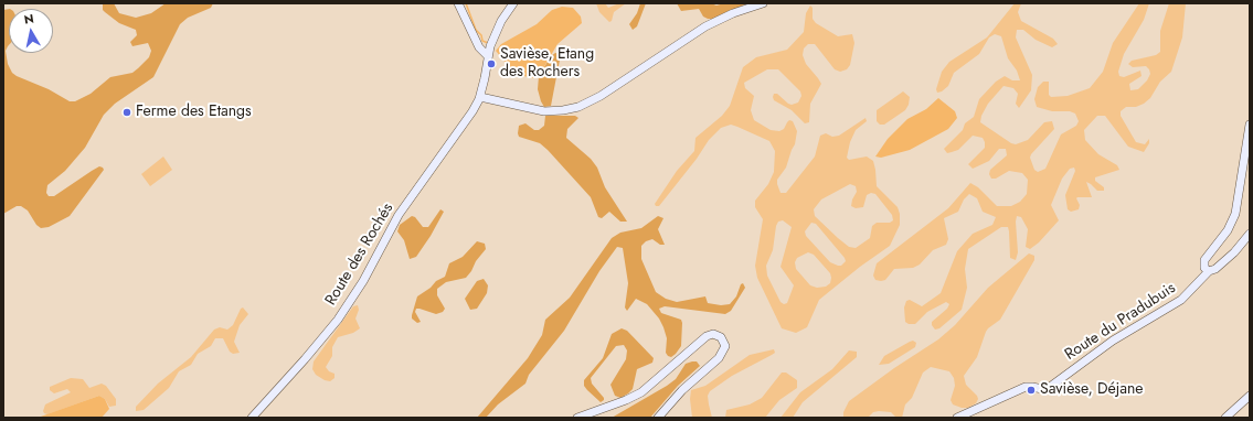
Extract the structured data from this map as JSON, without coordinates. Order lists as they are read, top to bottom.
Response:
{
  "streets": {
    "street": ["Route des Rochés", "Route du Pradubuis"]
  },
  "places": ["Savièse, Etang des Rochers", "Ferme des Etangs", "Savièse, Déjane"],
  "north": "top"
}
